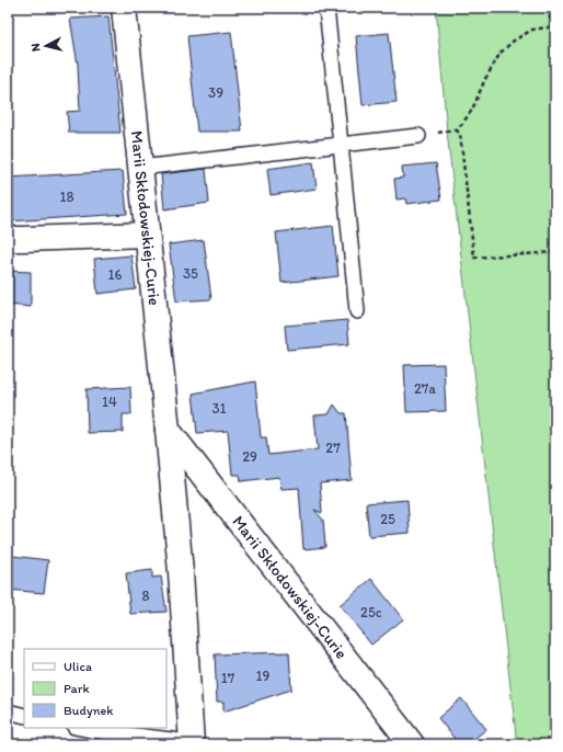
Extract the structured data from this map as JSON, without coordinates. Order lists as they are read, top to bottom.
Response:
{
  "streets": {
    "street": ["Marii Skłodowskiej-Curie"]
  },
  "house_numbers": [
    "39",
    "18",
    "35",
    "16",
    "27a",
    "14",
    "31",
    "27",
    "29",
    "25",
    "8",
    "25c",
    "19",
    "17"
  ],
  "legend": ["Ulica", "Park", "Budynek"],
  "north": "left"
}
